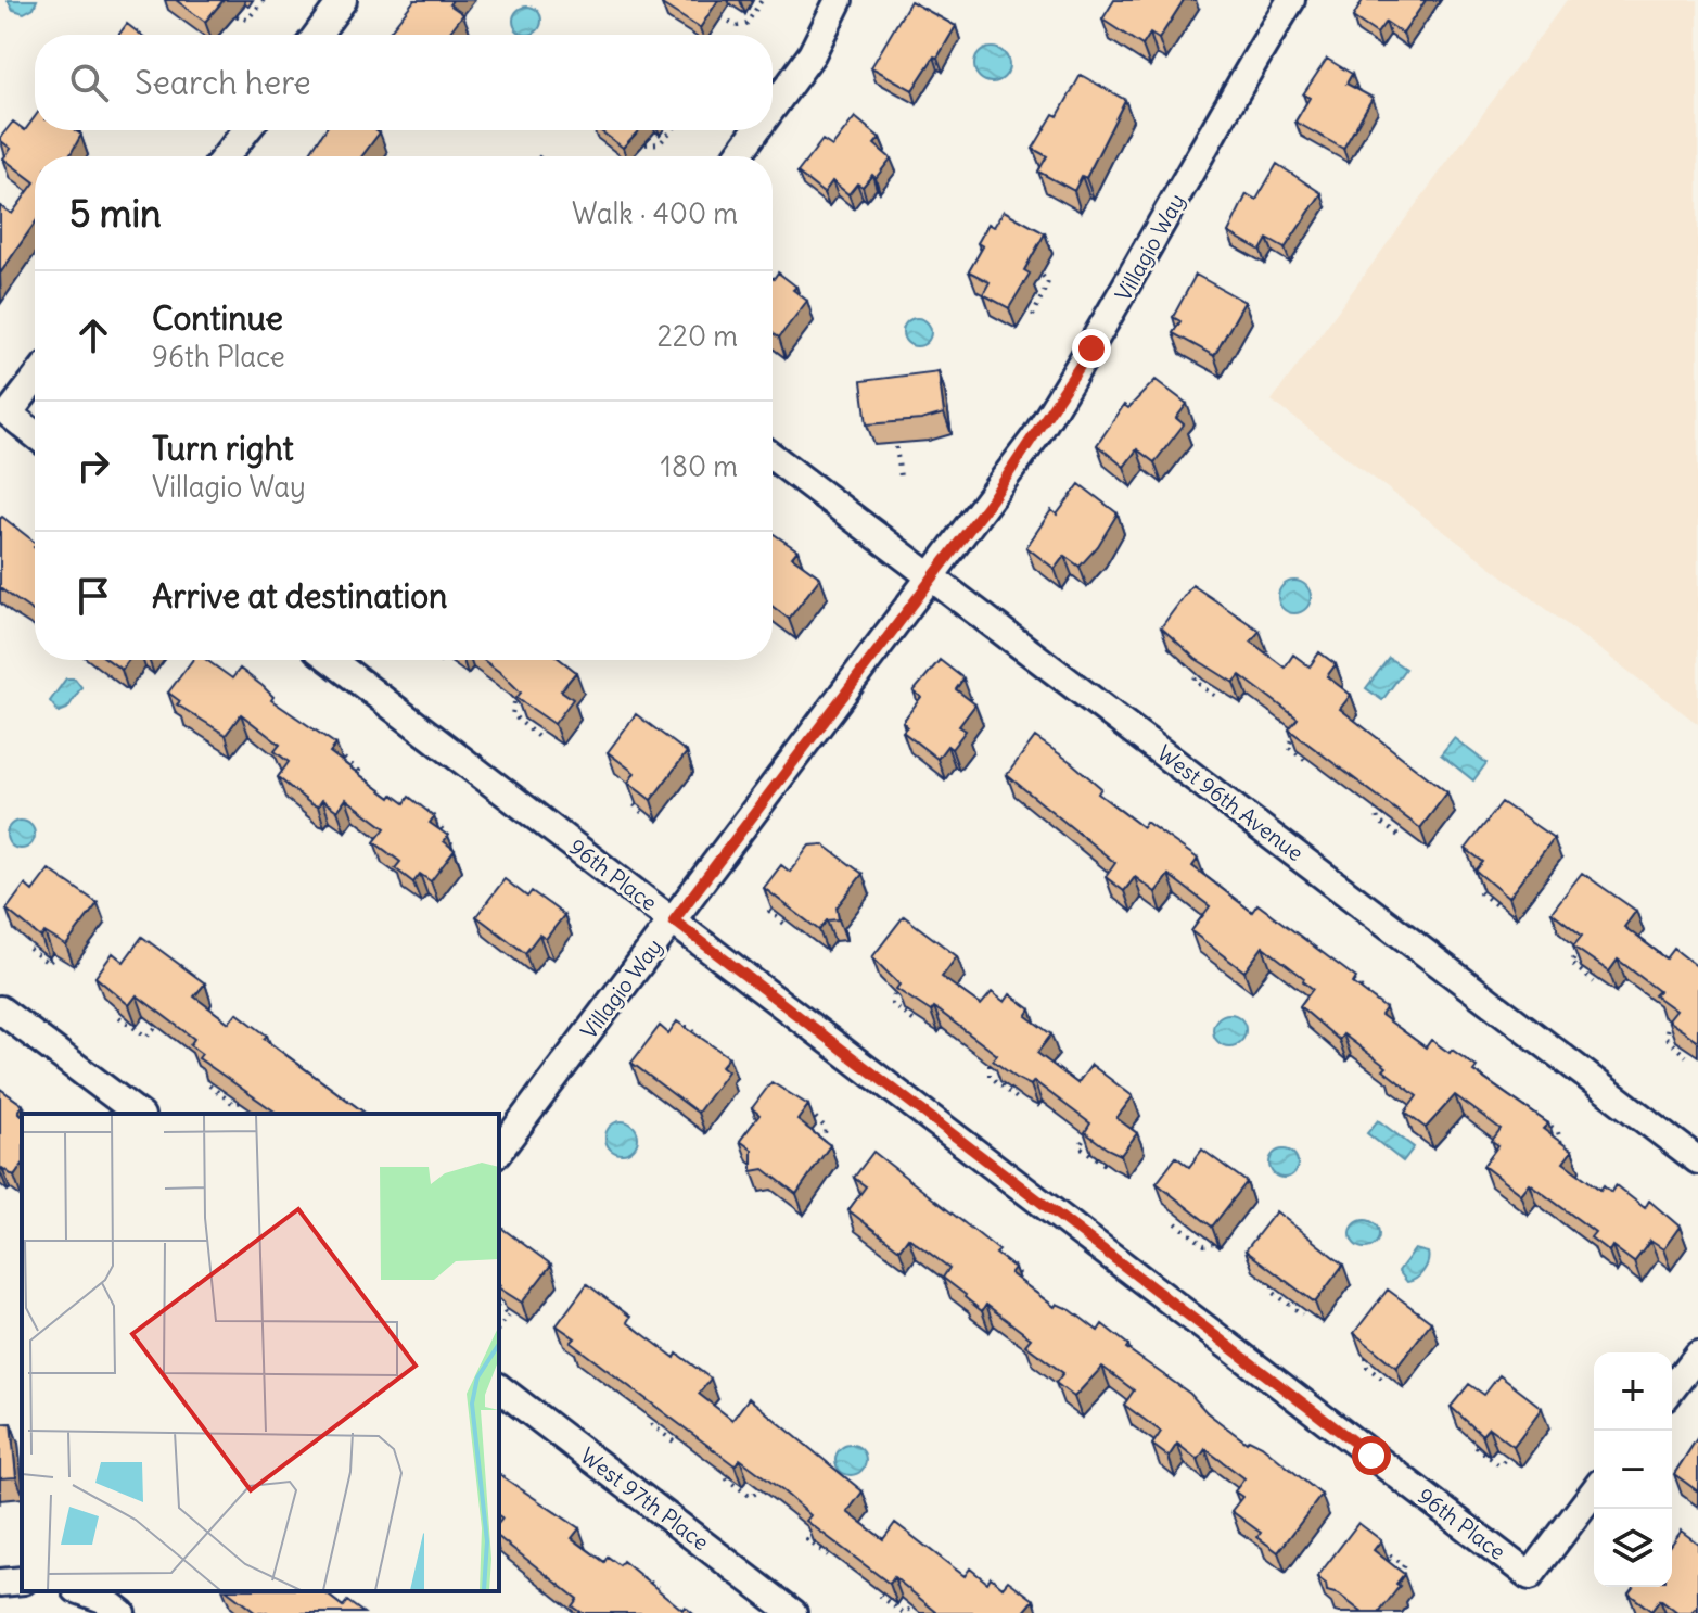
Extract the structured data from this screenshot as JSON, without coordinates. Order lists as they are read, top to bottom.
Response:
{
  "streets": {
    "street": [
      "Villagio Way",
      "West 96th Avenue",
      "96th Place",
      "West 97th Place"
    ]
  },
  "crossings": [
    ["Villagio Way", "West 96th Avenue"],
    ["Villagio Way", "96th Place"]
  ],
  "page": {
    "search": "Search here",
    "heading": ["5 min", "Walk · 400 m"],
    "list": [
      ["Continue", "96th Place", "220 m"],
      ["Turn right", "Villagio Way", "180 m"],
      "Arrive at destination"
    ],
    "map_buttons": ["+", "−"]
  }
}
